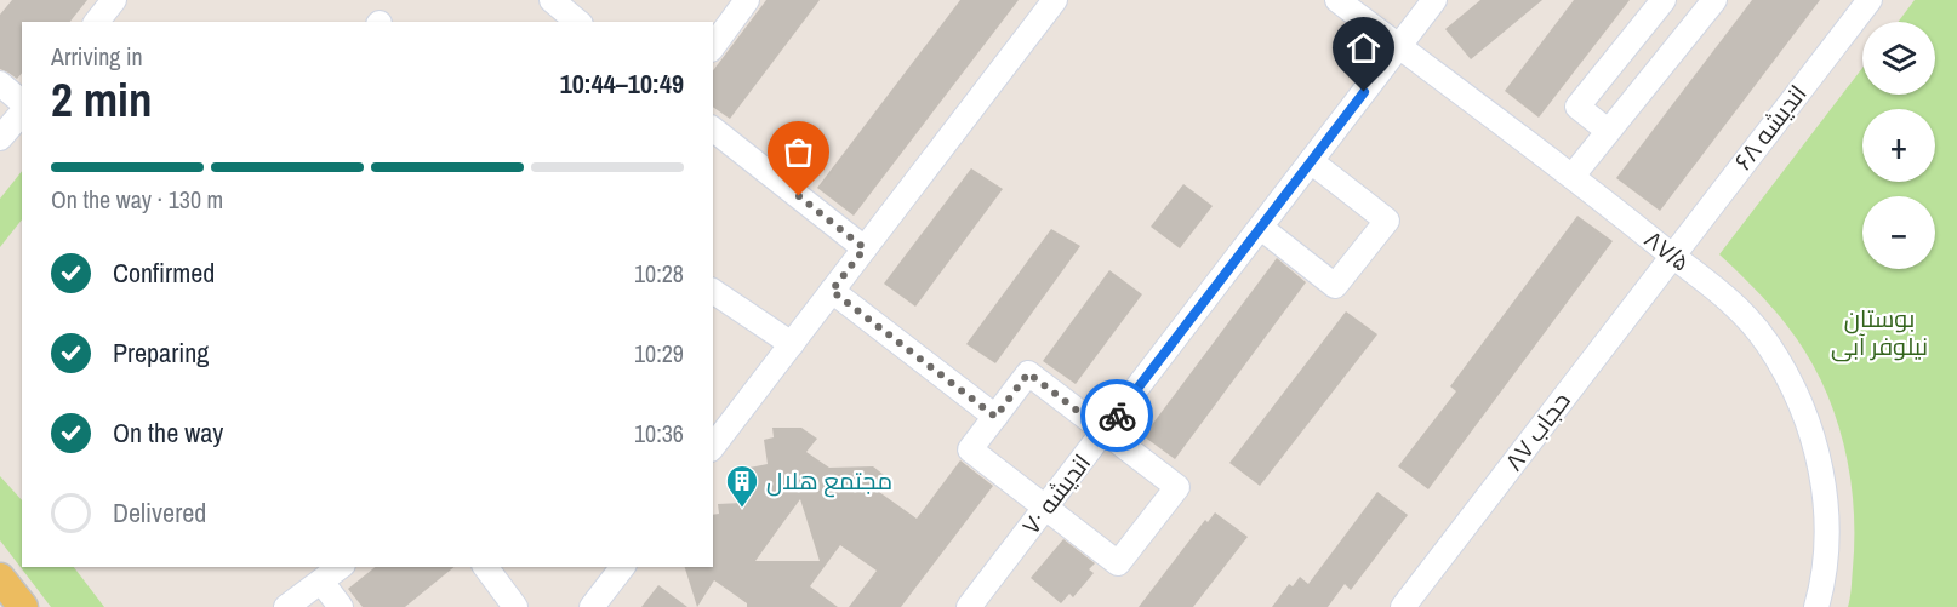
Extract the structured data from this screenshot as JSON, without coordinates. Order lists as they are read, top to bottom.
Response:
{
  "streets": {
    "street": [
      "اندیشه ۶۸",
      "۸۷/۵",
      "حجاب ۸۷",
      "اندیشه ۷۰"
    ]
  },
  "crossings": [
    ["اندیشه ۶۸", "۸۷/۵"],
    ["اندیشه ۶۸", "حجاب ۸۷"],
    ["۸۷/۵", "حجاب ۸۷"],
    ["۸۷/۵", "اندیشه ۷۰"]
  ],
  "parks": ["بوستان نیلوفر آبی"],
  "places": {
    "building": ["مجتمع هلال"]
  },
  "page": {
    "map_buttons": ["+", "−"],
    "heading": ["2 min", "Arriving in", "10:44–10:49"],
    "bar": "On the way · 130 m",
    "list": [
      ["Confirmed", "10:28"],
      ["Preparing", "10:29"],
      ["On the way", "10:36"],
      "Delivered"
    ]
  }
}
